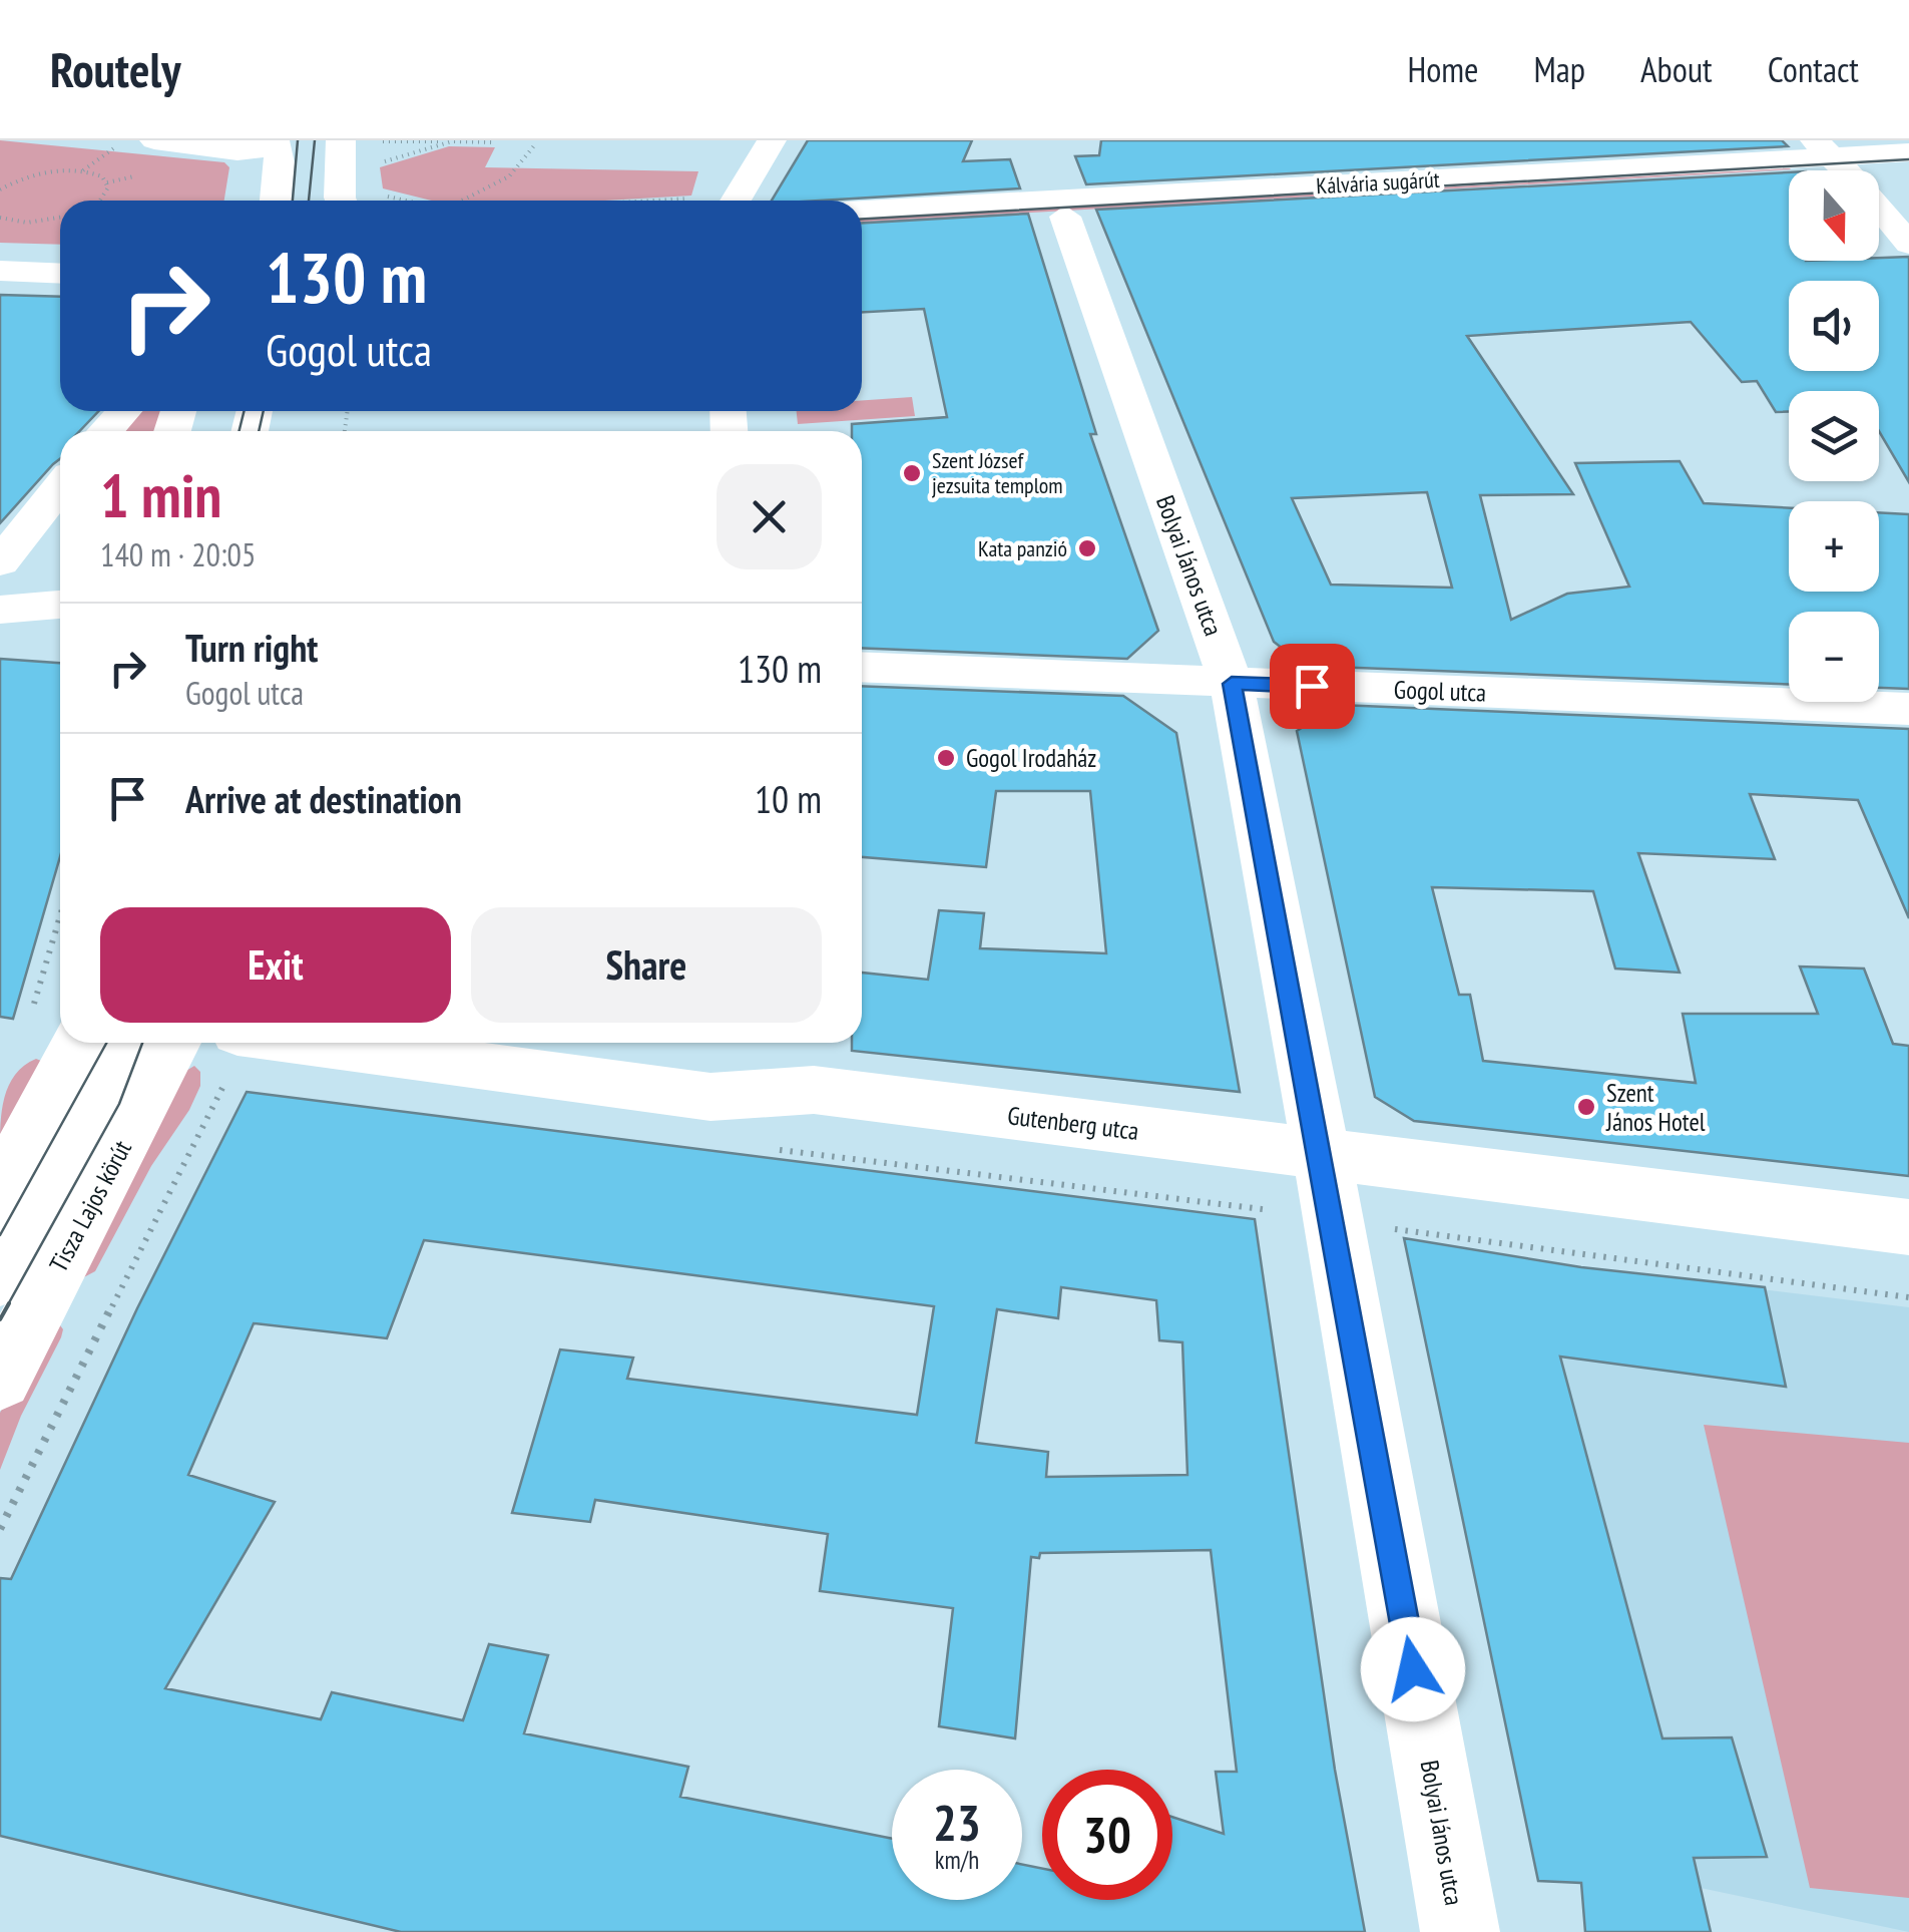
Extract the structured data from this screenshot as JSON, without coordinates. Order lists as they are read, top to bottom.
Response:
{
  "streets": {
    "street": [
      "Kálvária sugárút",
      "Bolyai János utca",
      "Gogol utca",
      "Gutenberg utca",
      "Tisza Lajos körút"
    ]
  },
  "crossings": [
    ["Kálvária sugárút", "Bolyai János utca"],
    ["Bolyai János utca", "Gogol utca"],
    ["Bolyai János utca", "Gutenberg utca"]
  ],
  "places": [
    "Szent József jezsuita templom",
    "Kata panzió",
    "Gogol Irodaház",
    "Szent János Hotel"
  ],
  "north": "bottom",
  "page": {
    "header": "Routely",
    "nav": [
      "Home",
      "Map",
      "About",
      "Contact"
    ],
    "map_buttons": ["+", "−"],
    "turn": ["130 m", "Gogol utca"],
    "heading": ["1 min", "140 m · 20:05"],
    "list": [
      {
        "name": "Turn right",
        "note": "Gogol utca",
        "value": "130 m"
      },
      {
        "name": "Arrive at destination",
        "value": "10 m"
      }
    ],
    "buttons": ["Exit", "Share"],
    "speed": "23 km/h",
    "limit": "30"
  }
}
